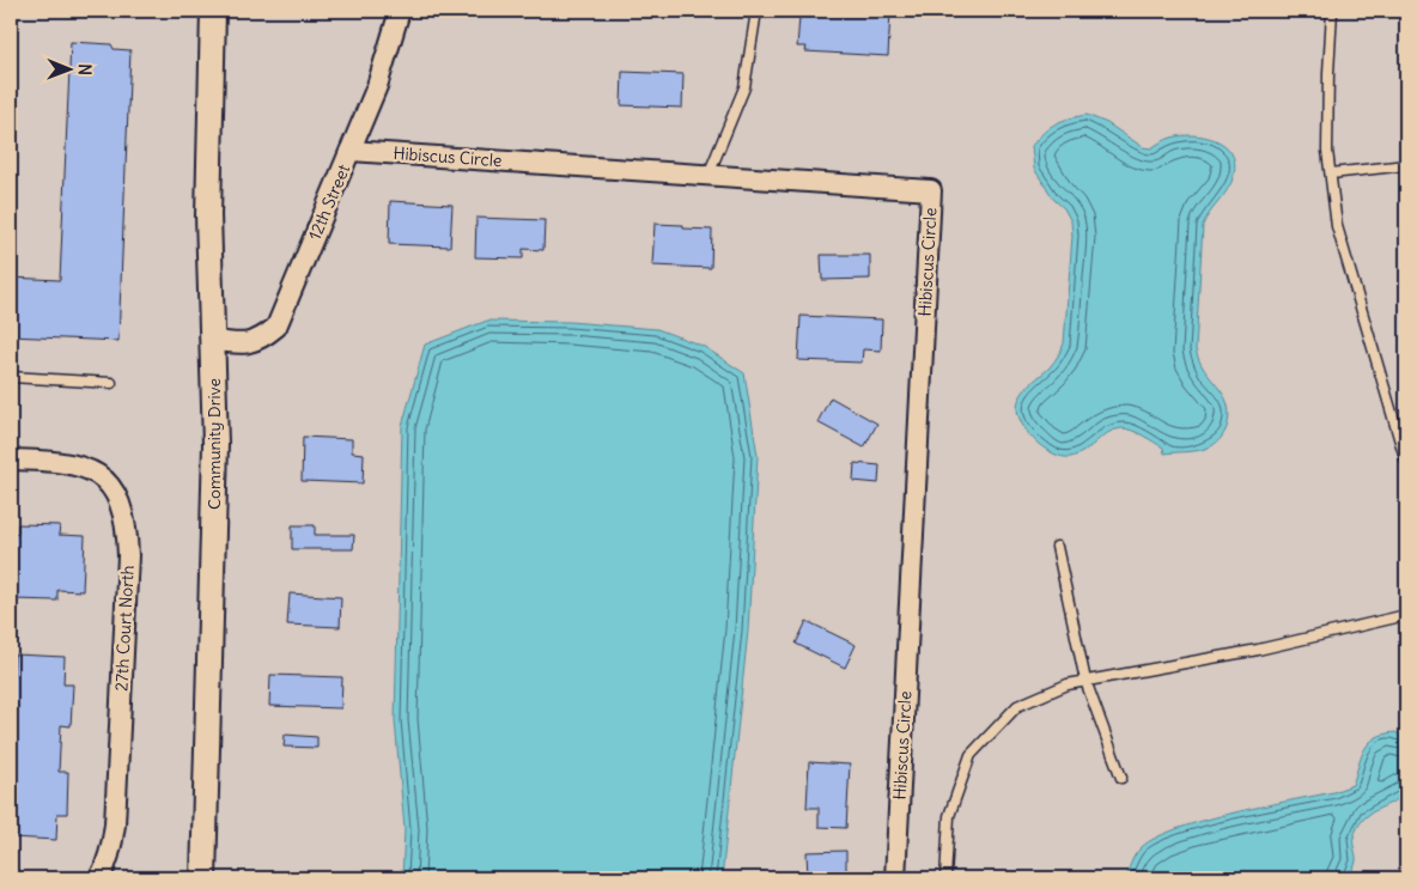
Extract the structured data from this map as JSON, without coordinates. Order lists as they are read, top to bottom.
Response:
{
  "streets": {
    "street": [
      "Hibiscus Circle",
      "12th Street",
      "Community Drive",
      "27th Court North"
    ]
  },
  "crossings": [
    ["Hibiscus Circle", "12th Street"],
    ["12th Street", "Community Drive"]
  ],
  "north": "right"
}
